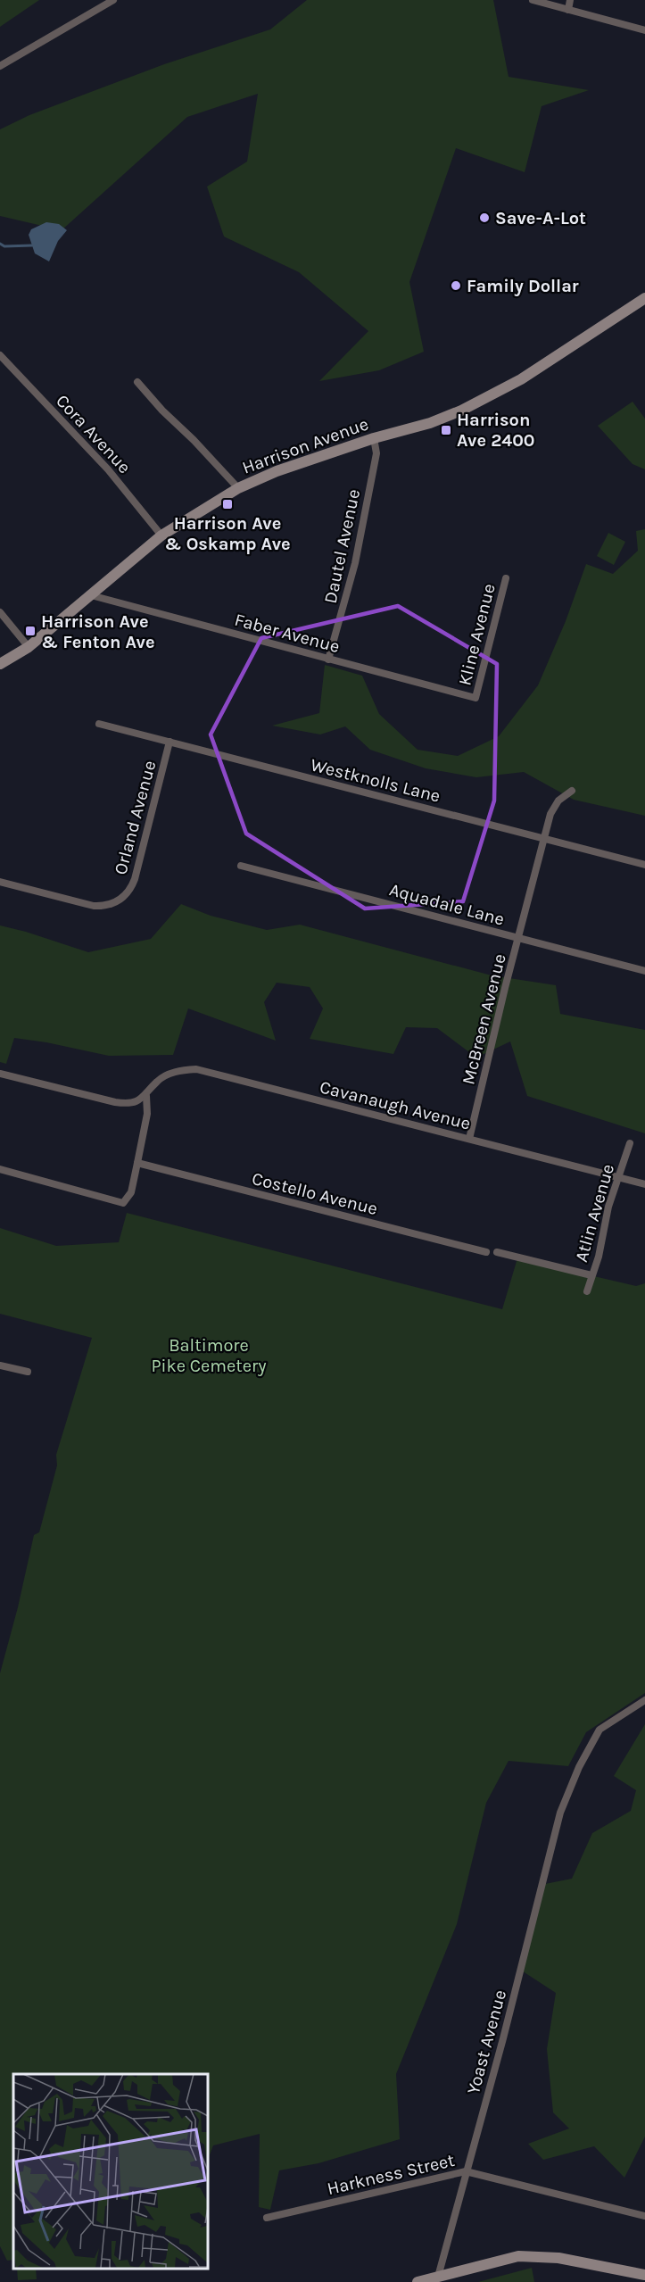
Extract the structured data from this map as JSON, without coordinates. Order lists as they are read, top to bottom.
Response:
{
  "streets": {
    "main road": ["Harrison Avenue"],
    "street": [
      "Cora Avenue",
      "Dautel Avenue",
      "Faber Avenue",
      "Kline Avenue",
      "Westknolls Lane",
      "Orland Avenue",
      "Aquadale Lane",
      "McBreen Avenue",
      "Cavanaugh Avenue",
      "Costello Avenue",
      "Atlin Avenue",
      "Yoast Avenue",
      "Harkness Street"
    ]
  },
  "crossings": [
    ["Cora Avenue", "Harrison Avenue"],
    ["Harrison Avenue", "Dautel Avenue"],
    ["Harrison Avenue", "Faber Avenue"],
    ["Dautel Avenue", "Faber Avenue"],
    ["Faber Avenue", "Kline Avenue"],
    ["Westknolls Lane", "Orland Avenue"],
    ["Westknolls Lane", "McBreen Avenue"],
    ["Aquadale Lane", "McBreen Avenue"],
    ["McBreen Avenue", "Cavanaugh Avenue"],
    ["Cavanaugh Avenue", "Atlin Avenue"],
    ["Yoast Avenue", "Harkness Street"]
  ],
  "parks": ["Baltimore Pike Cemetery"],
  "places": {
    "other": ["Save-A-Lot", "Family Dollar"],
    "transit": ["Harrison Ave 2400", "Harrison Ave & Oskamp Ave", "Harrison Ave & Fenton Ave"]
  }
}
